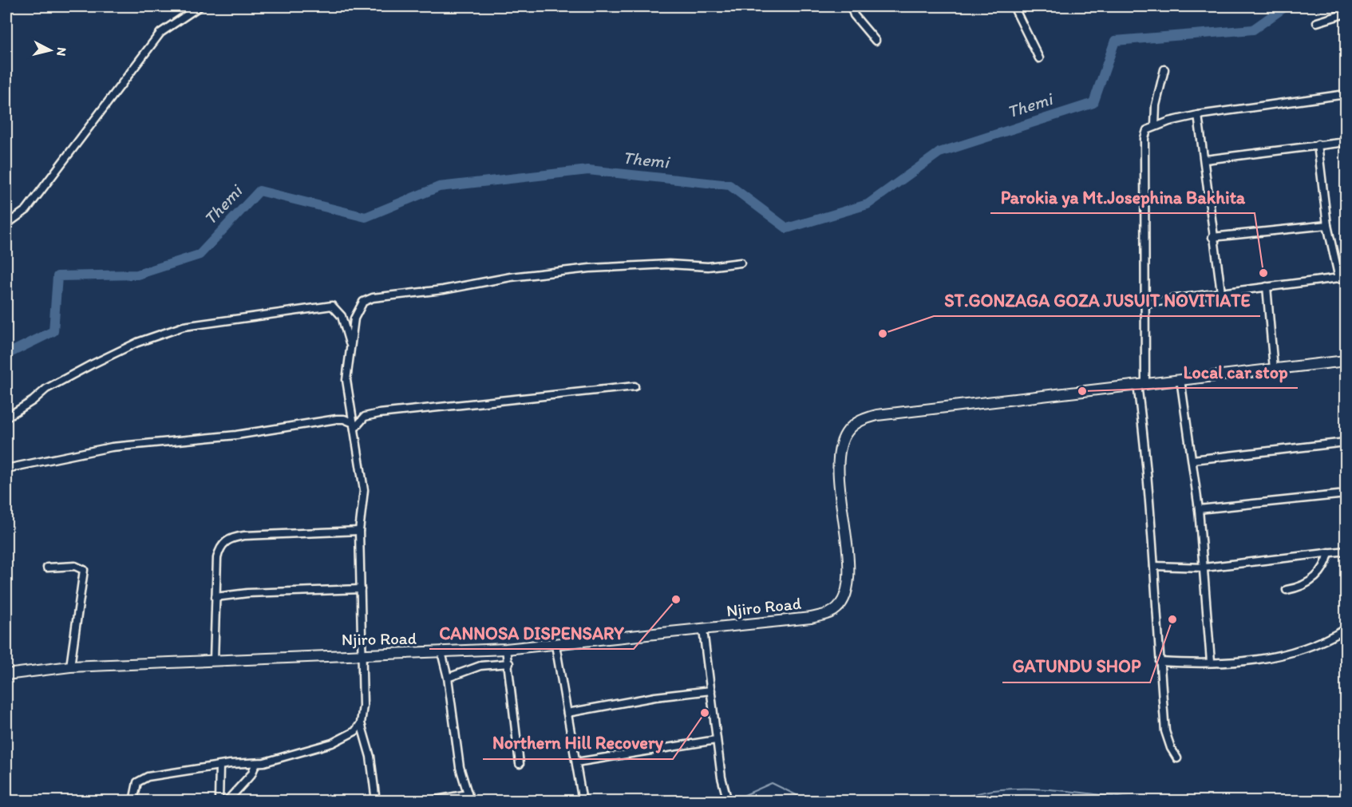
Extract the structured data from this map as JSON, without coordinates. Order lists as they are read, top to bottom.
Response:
{
  "streets": {
    "street": ["Njiro Road"]
  },
  "water": ["Themi"],
  "places": [
    "Parokia ya Mt.Josephina Bakhita",
    "ST.GONZAGA GOZA JUSUIT NOVITIATE",
    "Local car stop",
    "CANNOSA DISPENSARY",
    "GATUNDU SHOP",
    "Northern Hill Recovery"
  ],
  "north": "right"
}
